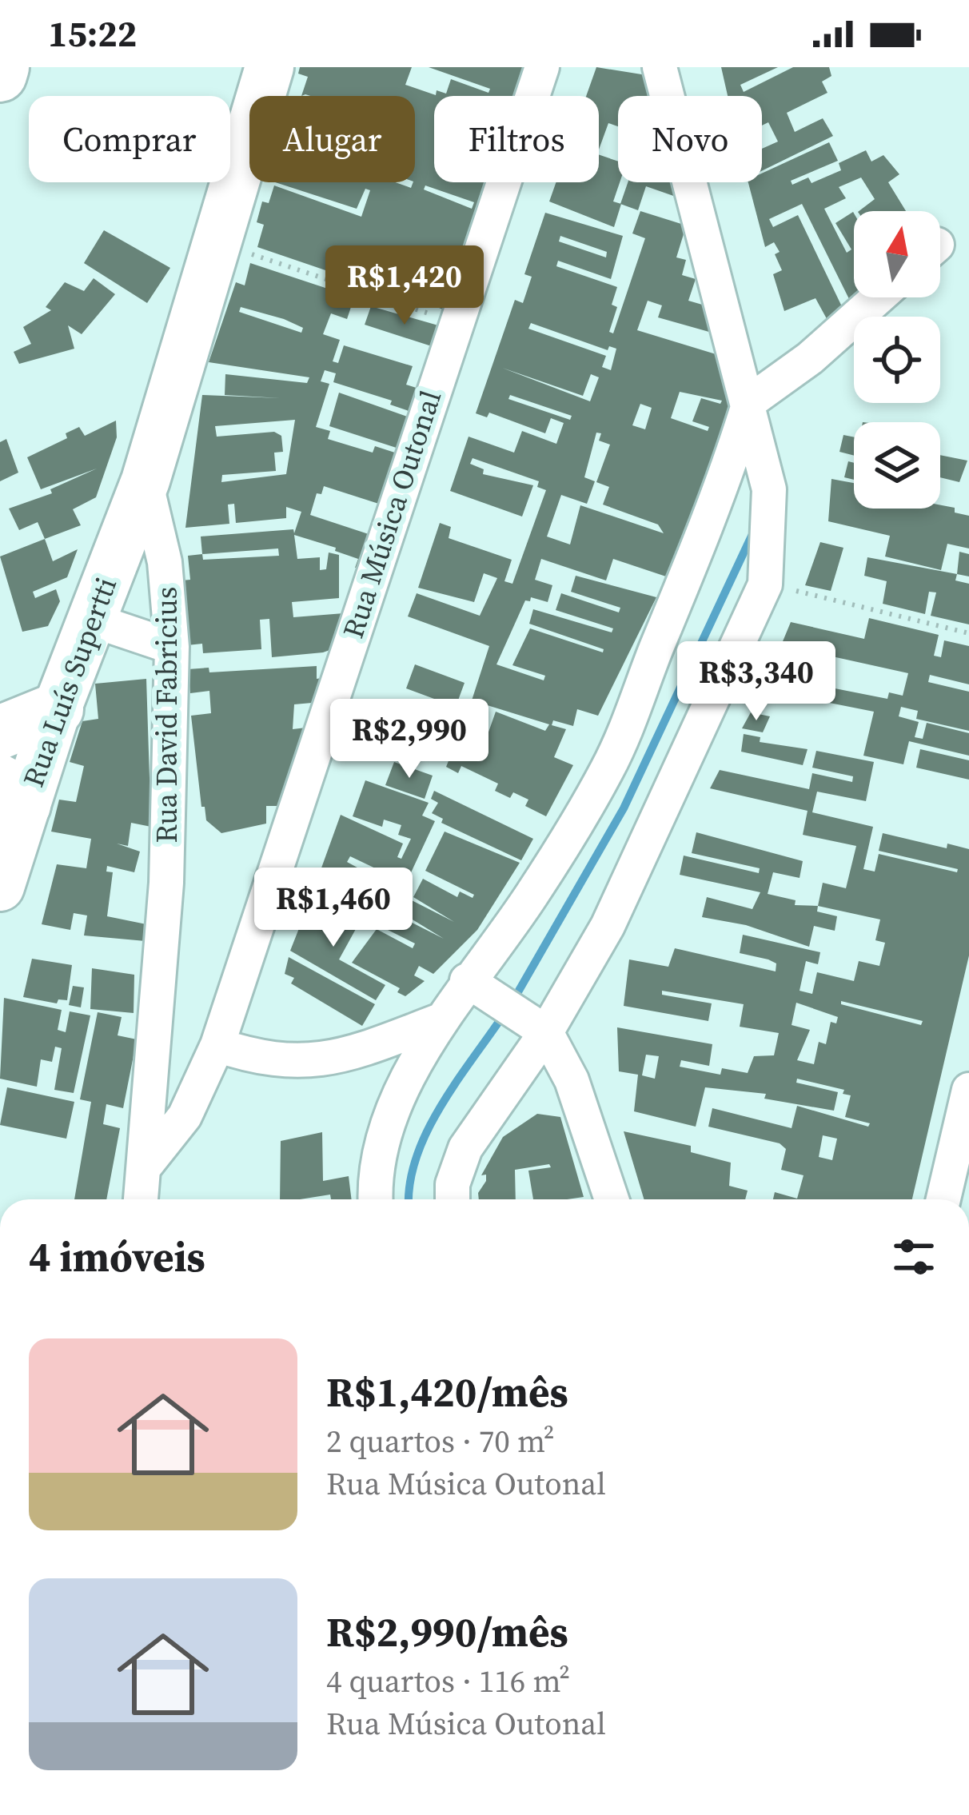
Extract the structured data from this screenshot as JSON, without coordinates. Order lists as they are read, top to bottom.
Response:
{
  "streets": {
    "street": ["Rua Música Outonal", "Rua Luís Supertti", "Rua David Fabricius"]
  },
  "crossings": [
    ["Rua Música Outonal", "Rua David Fabricius"],
    ["Rua Luís Supertti", "Rua David Fabricius"]
  ],
  "north": "top",
  "page": {
    "status": "15:22",
    "chip": [
      "Comprar",
      "Alugar",
      "Filtros",
      "Novo"
    ],
    "price": [
      "R$1,420",
      "R$3,340",
      "R$2,990",
      "R$1,460"
    ],
    "heading": "4 imóveis",
    "list": [
      {
        "name": "R$1,420/mês",
        "note": "2 quartos · 70 m² · Rua Música Outonal"
      },
      {
        "name": "R$2,990/mês",
        "note": "4 quartos · 116 m² · Rua Música Outonal"
      }
    ]
  }
}
